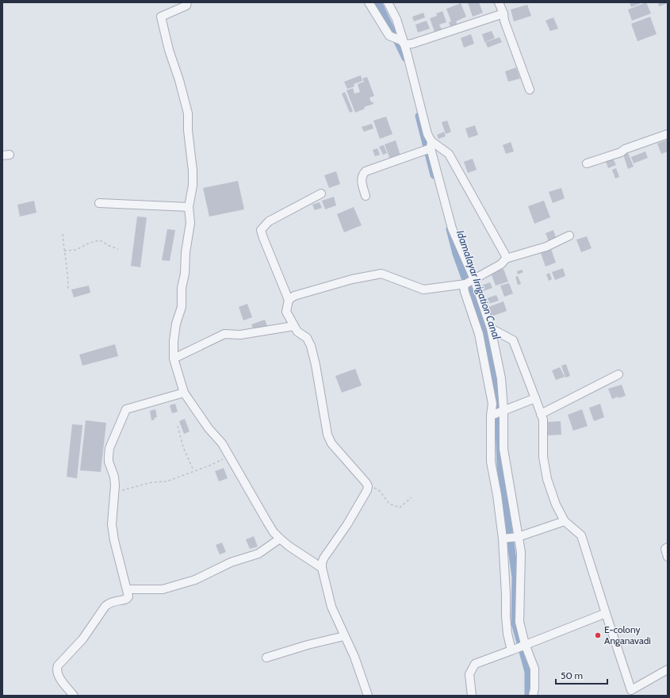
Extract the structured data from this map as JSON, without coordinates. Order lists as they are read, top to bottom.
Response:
{
  "water": ["Idamalayar Irrigation Canal"],
  "places": ["E-colony Anganavadi"],
  "scale_bar": "50 m"
}
